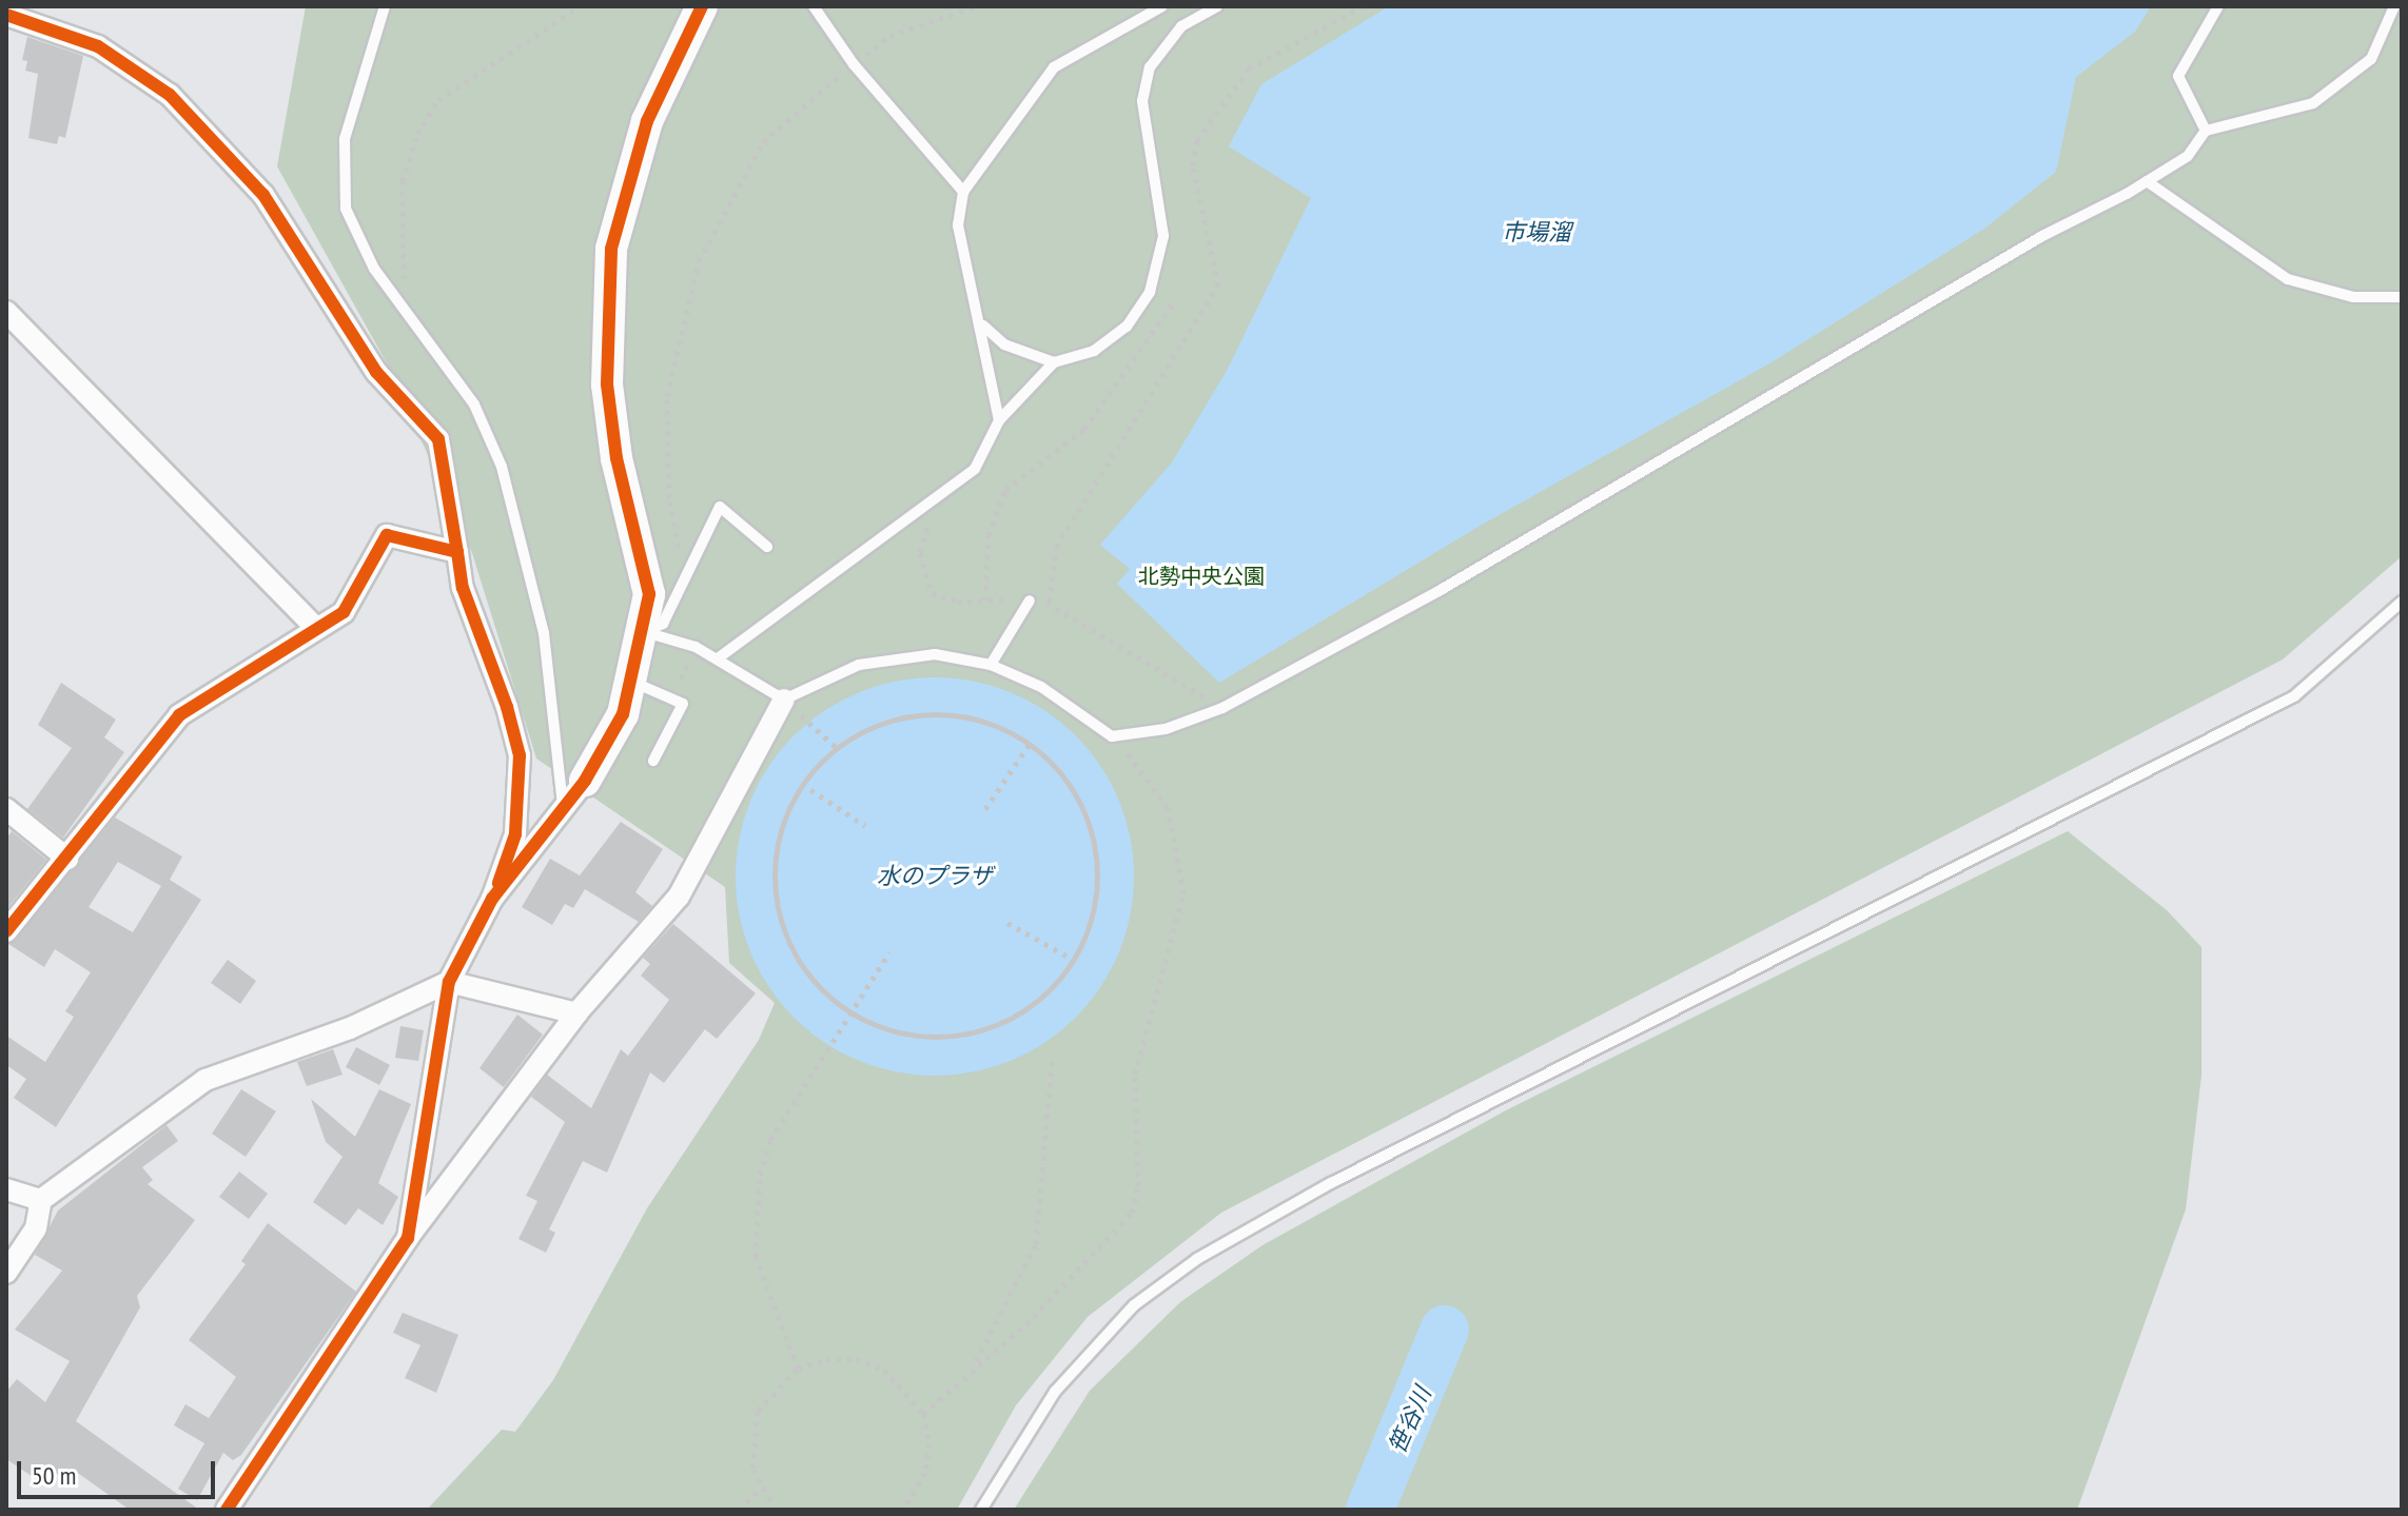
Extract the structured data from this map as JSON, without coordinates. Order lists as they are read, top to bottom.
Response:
{
  "water": ["市場溜", "水のプラザ", "笹谷川"],
  "parks": ["北勢中央公園"],
  "scale_bar": "50 m"
}
